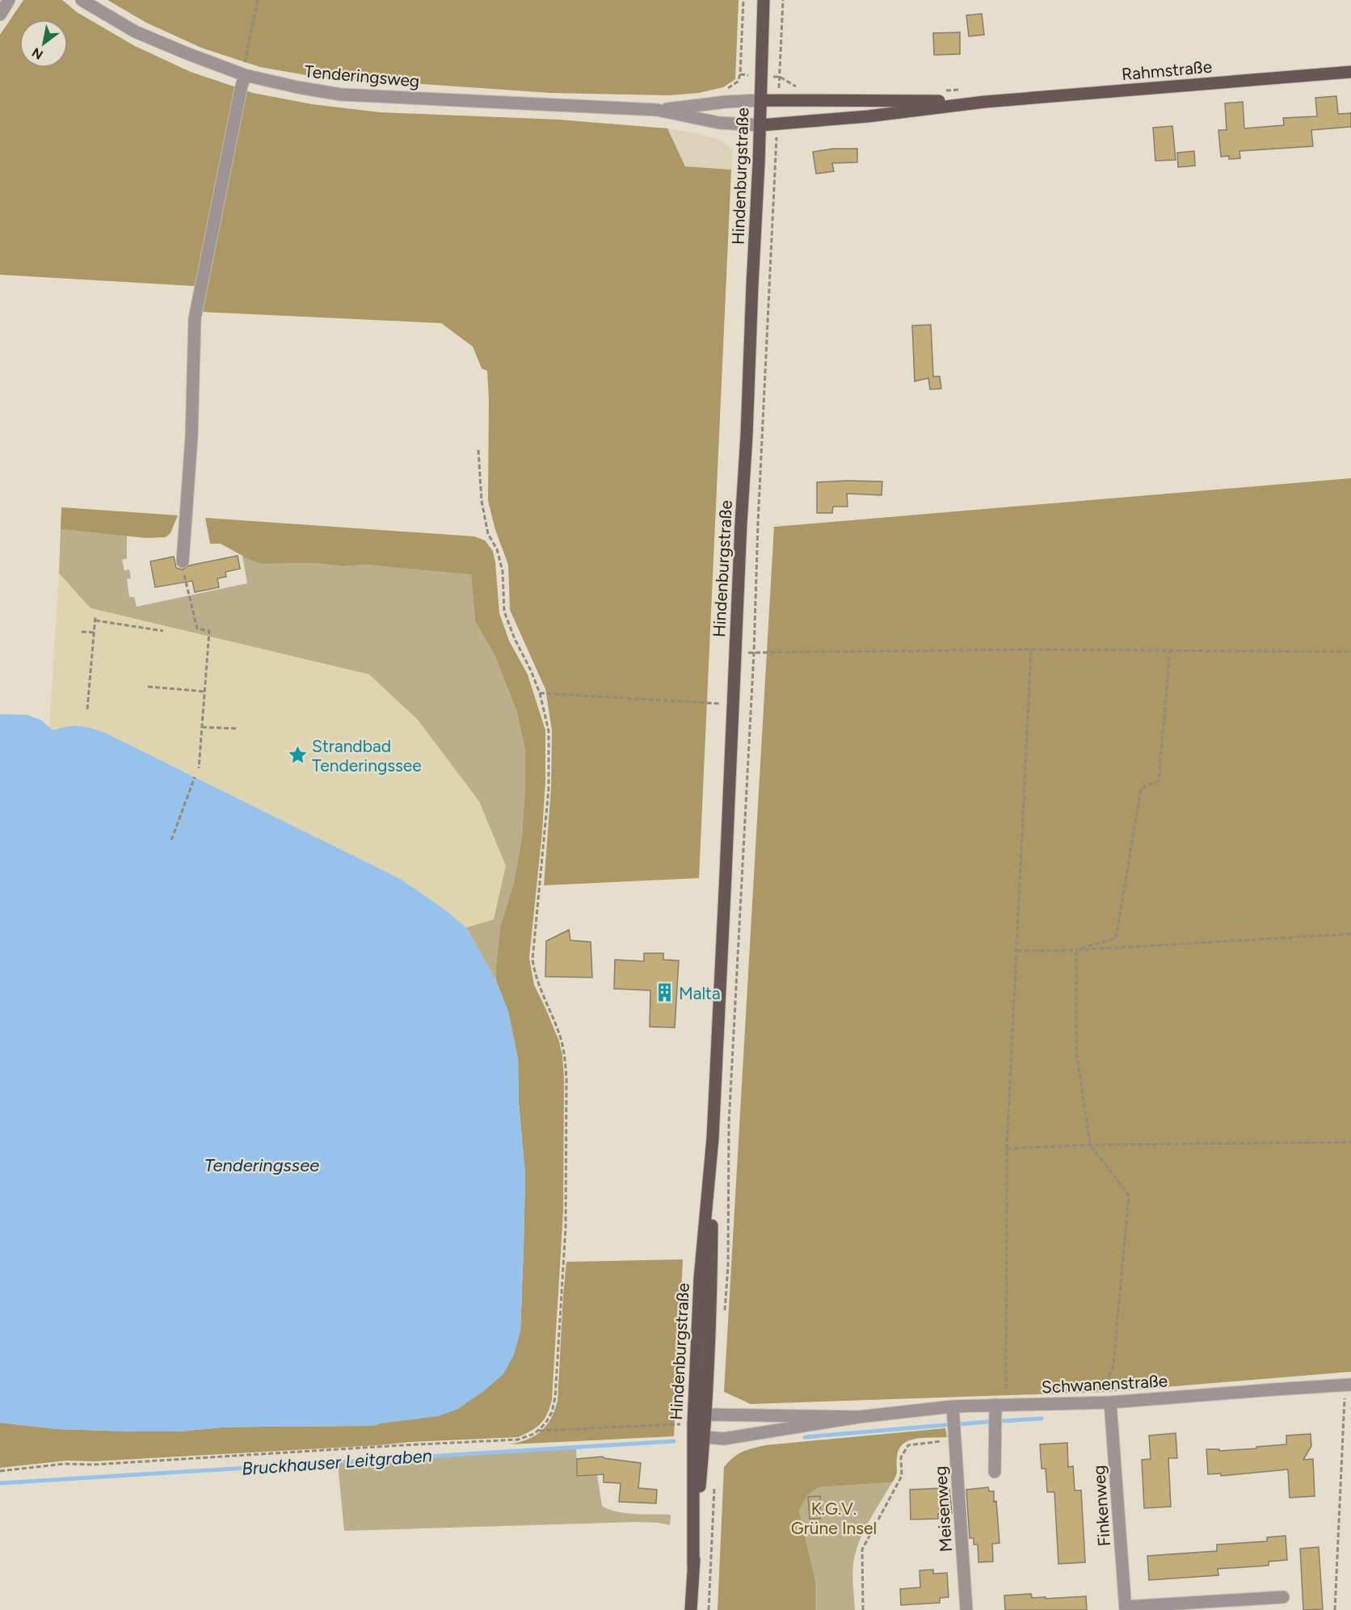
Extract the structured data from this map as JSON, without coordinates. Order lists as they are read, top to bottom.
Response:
{
  "streets": {
    "main road": ["Rahmstraße", "Hindenburgstraße"],
    "street": [
      "Tenderingsweg",
      "Schwanenstraße",
      "Finkenweg",
      "Meisenweg"
    ]
  },
  "crossings": [
    ["Rahmstraße", "Tenderingsweg"],
    ["Rahmstraße", "Hindenburgstraße"],
    ["Tenderingsweg", "Hindenburgstraße"],
    ["Hindenburgstraße", "Schwanenstraße"],
    ["Schwanenstraße", "Finkenweg"],
    ["Schwanenstraße", "Meisenweg"]
  ],
  "water": ["Tenderingssee", "Bruckhauser Leitgraben"],
  "parks": ["K.G.V. Grüne Insel"],
  "places": {
    "place": ["Strandbad Tenderingssee"],
    "building": ["Malta"]
  },
  "north": "bottom left"
}
